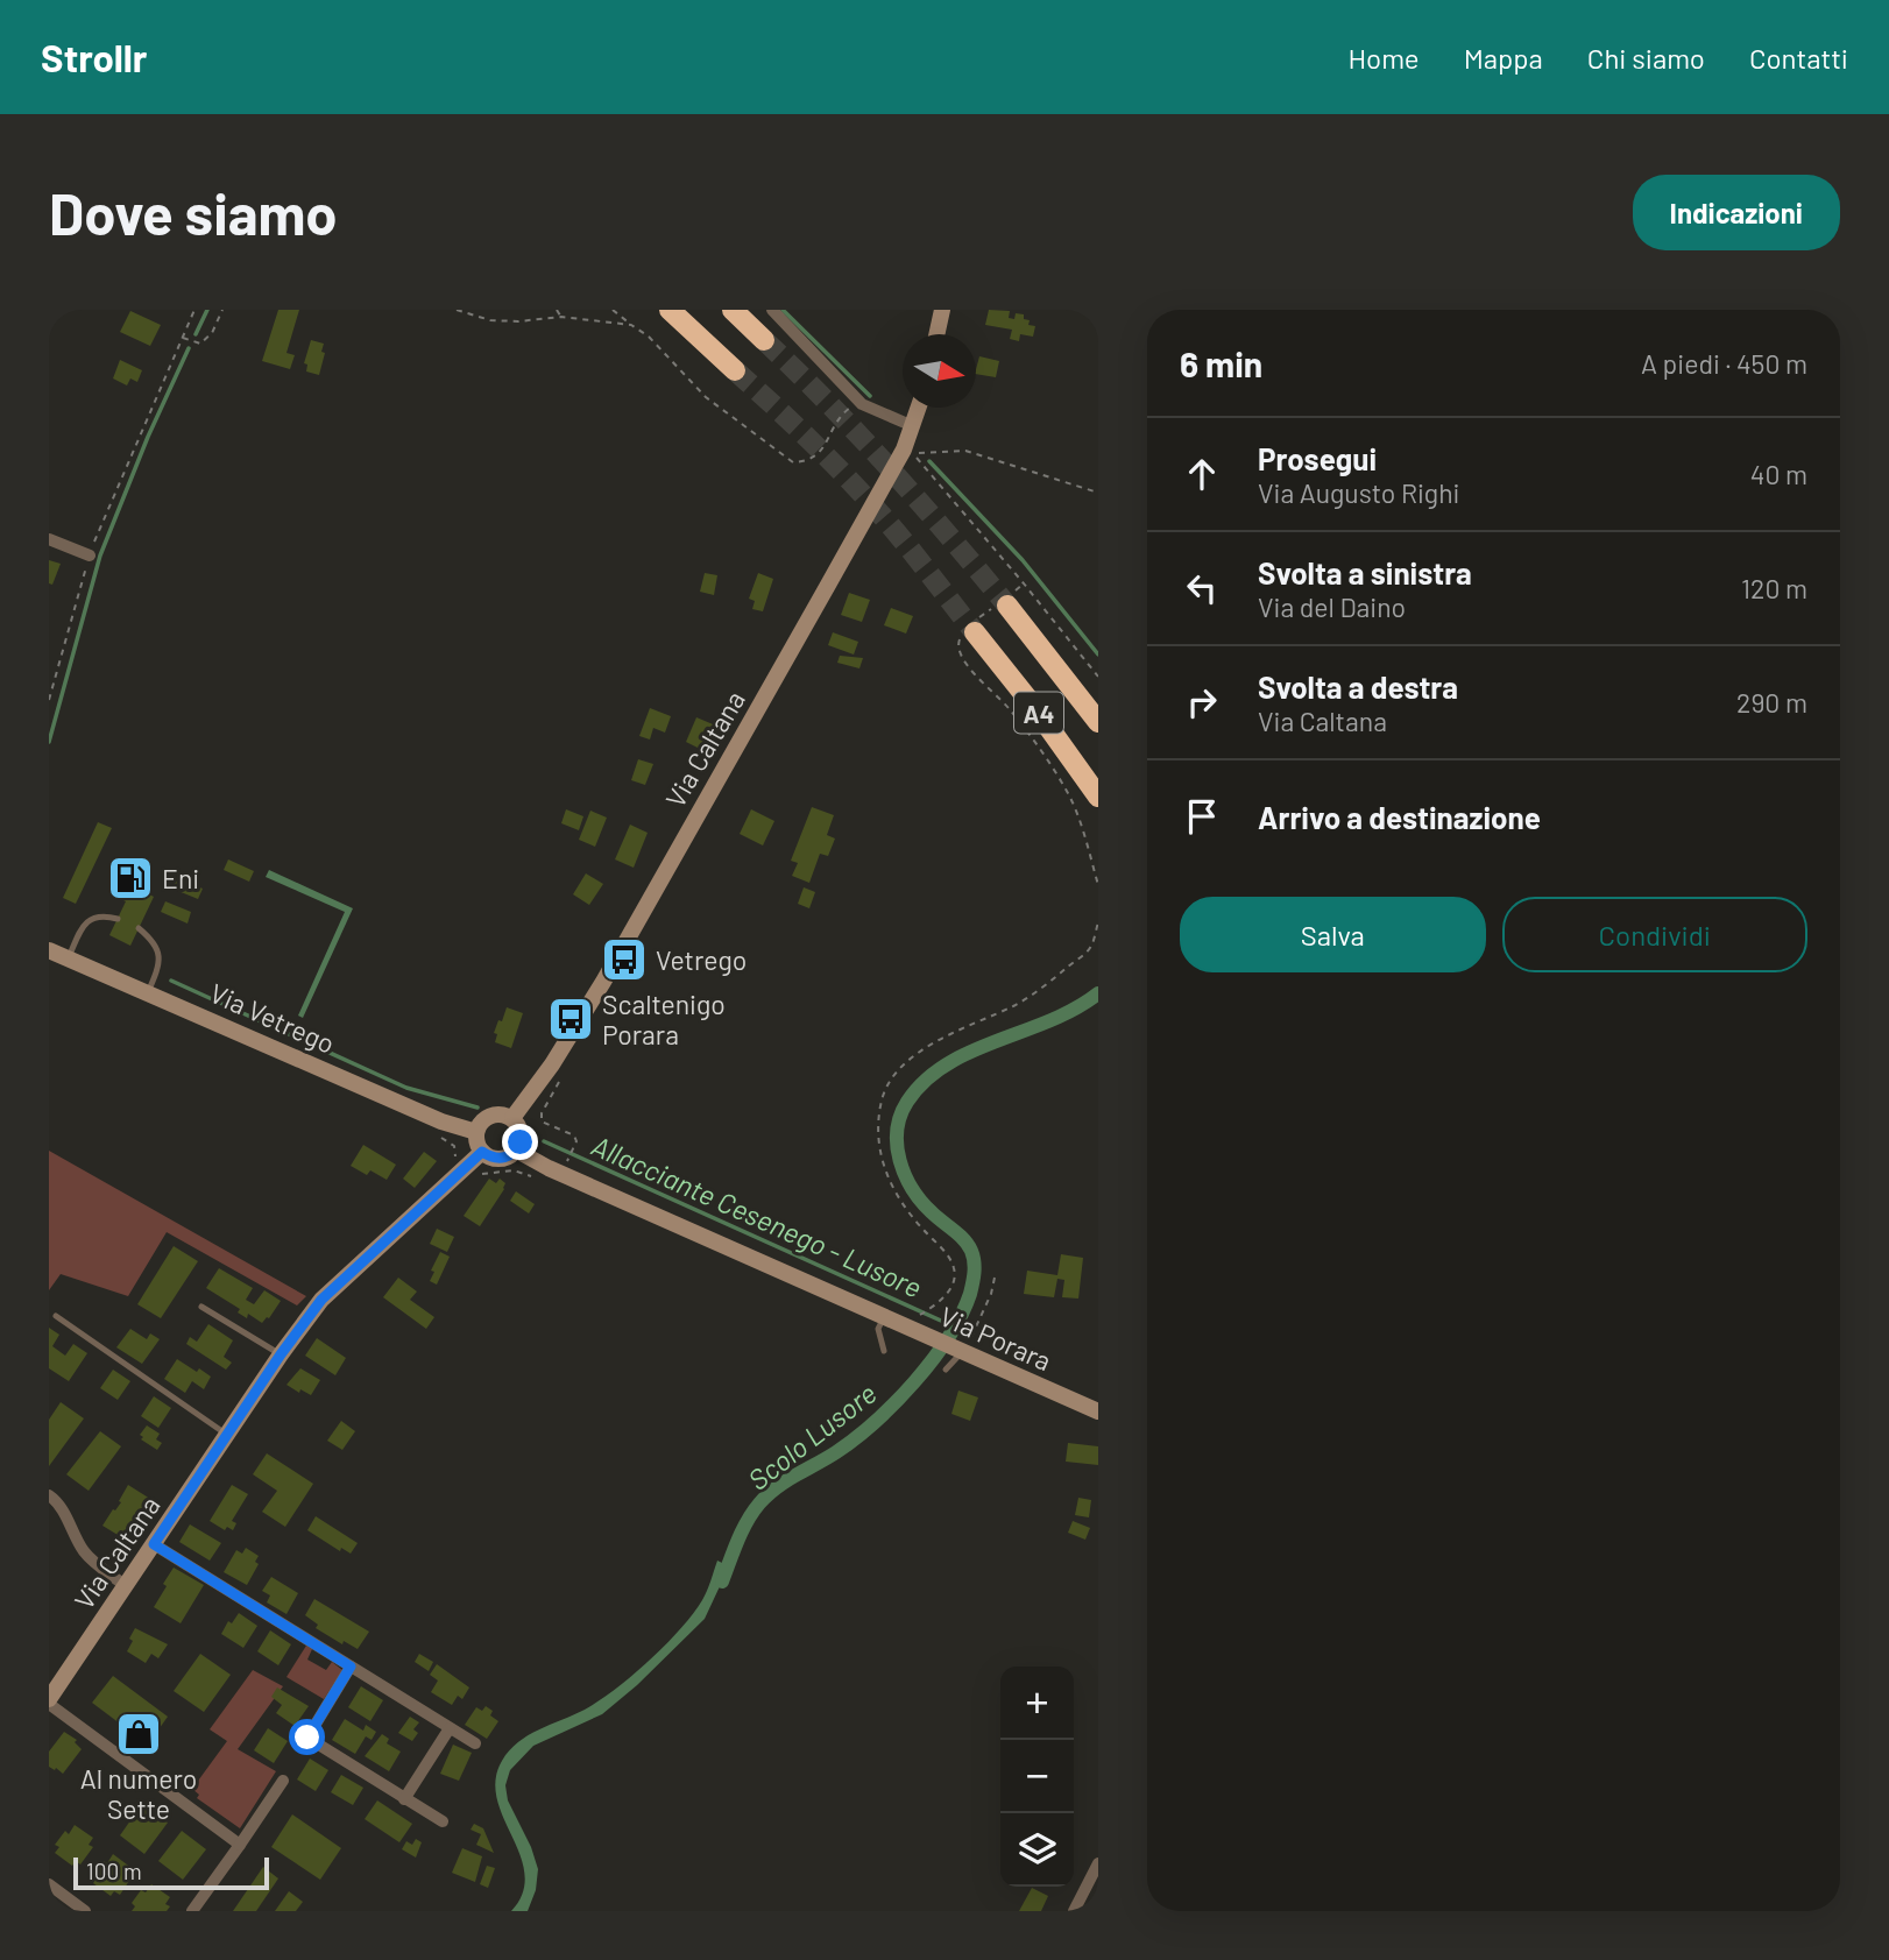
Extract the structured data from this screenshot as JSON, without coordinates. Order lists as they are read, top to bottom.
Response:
{
  "streets": {
    "highway": ["A4"],
    "main road": ["Via Caltana", "Via Vetrego", "Via Porara"]
  },
  "crossings": [
    ["Via Caltana", "Via Vetrego"],
    ["Via Caltana", "Via Porara"],
    ["Via Vetrego", "Via Porara"]
  ],
  "water": ["Allacciante Cesenego - Lusore", "Scolo Lusore"],
  "places": {
    "fuel station": ["Eni"],
    "bus stop": ["Vetrego", "Scaltenigo Porara"],
    "shop": ["Al numero Sette"]
  },
  "scale_bar": "100 m",
  "north": "right",
  "page": {
    "header": "Strollr",
    "nav": [
      "Home",
      "Mappa",
      "Chi siamo",
      "Contatti"
    ],
    "buttons": [
      "Indicazioni",
      ["Salva", "Condividi"]
    ],
    "title": "Dove siamo",
    "heading": ["6 min", "A piedi · 450 m"],
    "list": [
      ["Prosegui", "Via Augusto Righi", "40 m"],
      ["Svolta a sinistra", "Via del Daino", "120 m"],
      ["Svolta a destra", "Via Caltana", "290 m"],
      "Arrivo a destinazione"
    ],
    "map_buttons": ["+", "−"],
    "scale": "100 m"
  }
}
